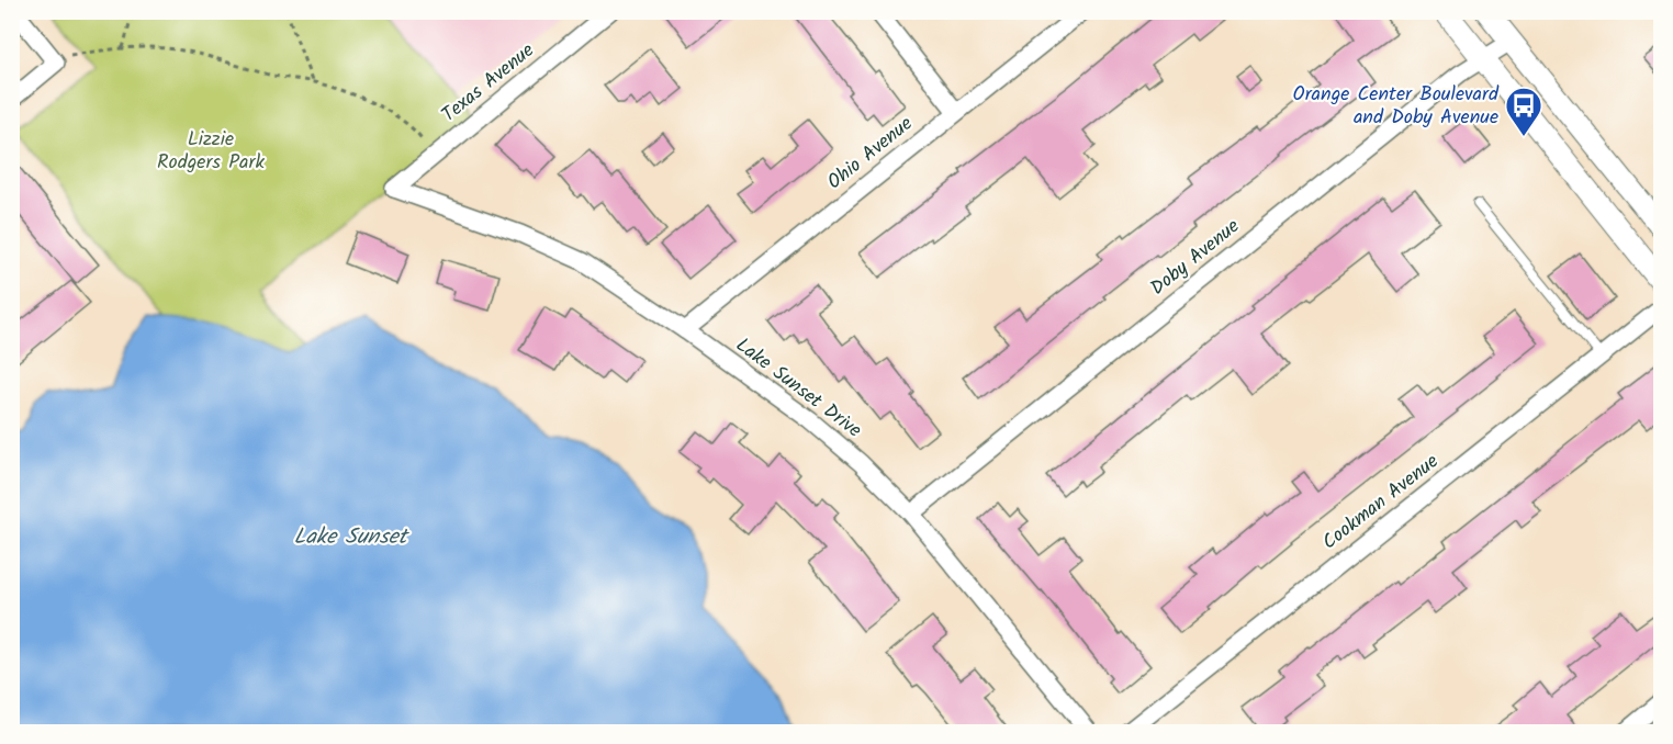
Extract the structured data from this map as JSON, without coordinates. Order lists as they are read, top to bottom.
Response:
{
  "streets": {
    "street": [
      "Texas Avenue",
      "Ohio Avenue",
      "Doby Avenue",
      "Lake Sunset Drive",
      "Cookman Avenue"
    ]
  },
  "crossings": [
    ["Texas Avenue", "Lake Sunset Drive"],
    ["Ohio Avenue", "Lake Sunset Drive"],
    ["Doby Avenue", "Lake Sunset Drive"]
  ],
  "water": ["Lake Sunset"],
  "parks": ["Lizzie Rodgers Park"],
  "places": {
    "bus stop": ["Orange Center Boulevard and Doby Avenue"]
  }
}
